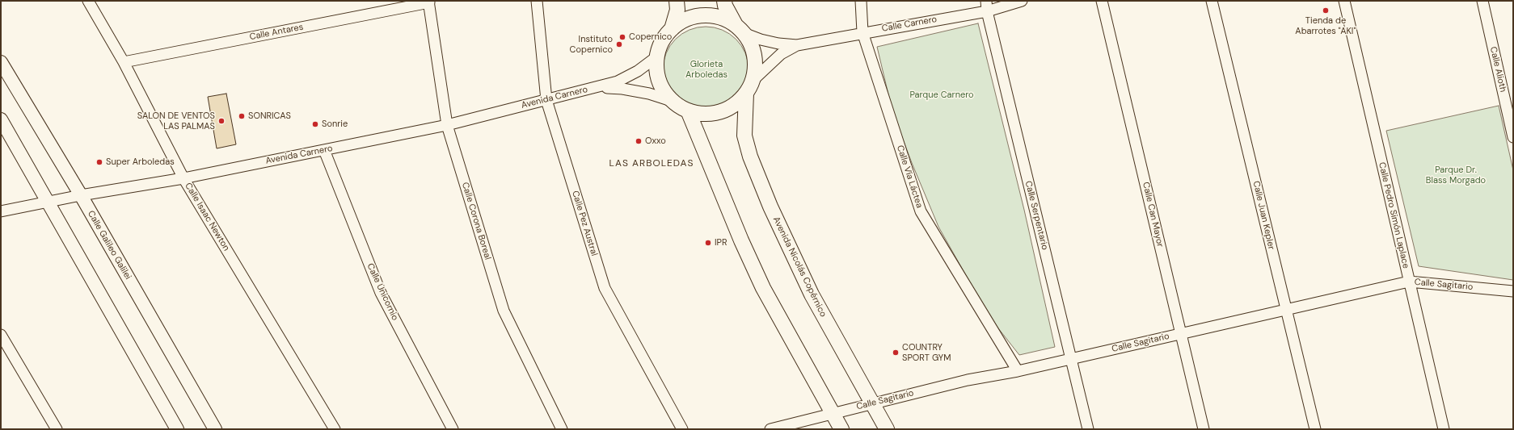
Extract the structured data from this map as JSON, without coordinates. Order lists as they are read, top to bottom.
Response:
{
  "streets": {
    "main road": ["Avenida Nicolás Copérnico"],
    "street": [
      "Calle Carnero",
      "Calle Antares",
      "Calle Alioth",
      "Avenida Carnero",
      "Calle Vía Láctea",
      "Calle Can Mayor",
      "Calle Serpentario",
      "Calle Juan Kepler",
      "Calle Pedro Simón Laplace",
      "Calle Isaac Newton",
      "Calle Corona Boreal",
      "Calle Pez Austral",
      "Calle Galileo Galilei",
      "Calle Sagitario",
      "Calle Unicornio"
    ]
  },
  "crossings": [
    ["Calle Carnero", "Avenida Carnero"],
    ["Calle Carnero", "Calle Vía Láctea"],
    ["Calle Carnero", "Calle Serpentario"],
    ["Calle Carnero", "Avenida Nicolás Copérnico"],
    ["Calle Antares", "Calle Isaac Newton"],
    ["Calle Antares", "Calle Corona Boreal"],
    ["Avenida Carnero", "Calle Isaac Newton"],
    ["Avenida Carnero", "Calle Corona Boreal"],
    ["Avenida Carnero", "Calle Pez Austral"],
    ["Avenida Carnero", "Calle Galileo Galilei"],
    ["Avenida Carnero", "Avenida Nicolás Copérnico"],
    ["Avenida Carnero", "Calle Unicornio"],
    ["Calle Vía Láctea", "Calle Sagitario"],
    ["Calle Can Mayor", "Calle Sagitario"],
    ["Calle Serpentario", "Calle Sagitario"],
    ["Calle Juan Kepler", "Calle Sagitario"],
    ["Calle Pedro Simón Laplace", "Calle Sagitario"],
    ["Avenida Nicolás Copérnico", "Calle Sagitario"]
  ],
  "districts": ["LAS ARBOLEDAS"],
  "parks": ["Glorieta Arboledas", "Parque Carnero", "Parque Dr. Blass Morgado"],
  "places": [
    "Tienda de Abarrotes \"AKI\"",
    "Copernico",
    "Instituto Copernico",
    "SONRICAS",
    "SALON DE VENTOS LAS PALMAS",
    "Sonrie",
    "Oxxo",
    "Super Arboledas",
    "IPR",
    "COUNTRY SPORT GYM"
  ]
}
